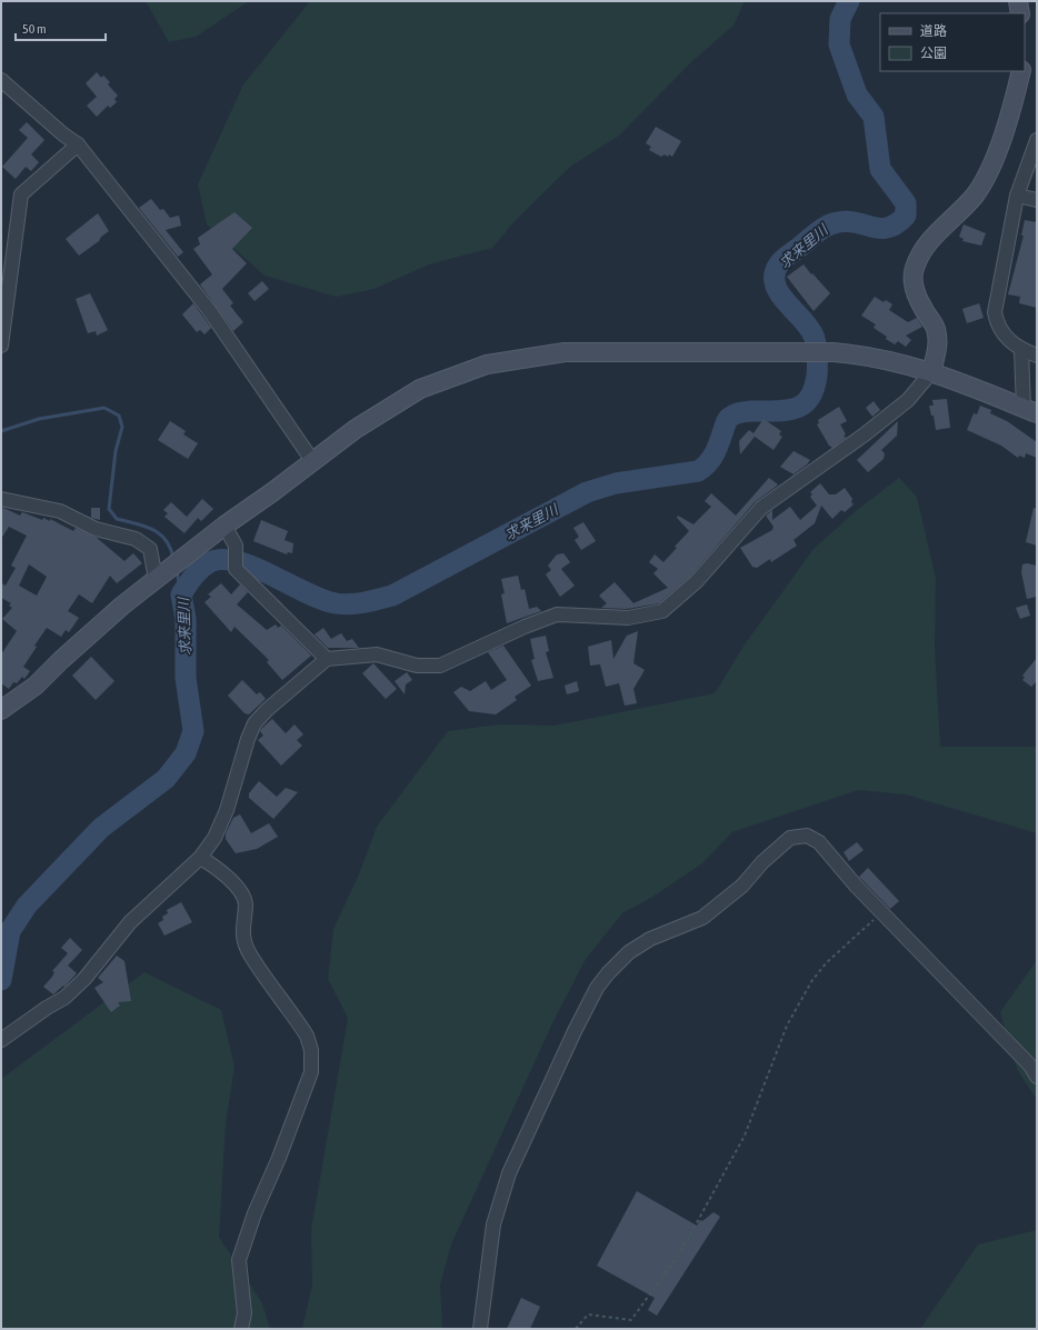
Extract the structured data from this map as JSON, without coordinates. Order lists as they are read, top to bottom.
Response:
{
  "water": ["求来里川"],
  "legend": ["道路", "公園"],
  "scale_bar": "50 m"
}
